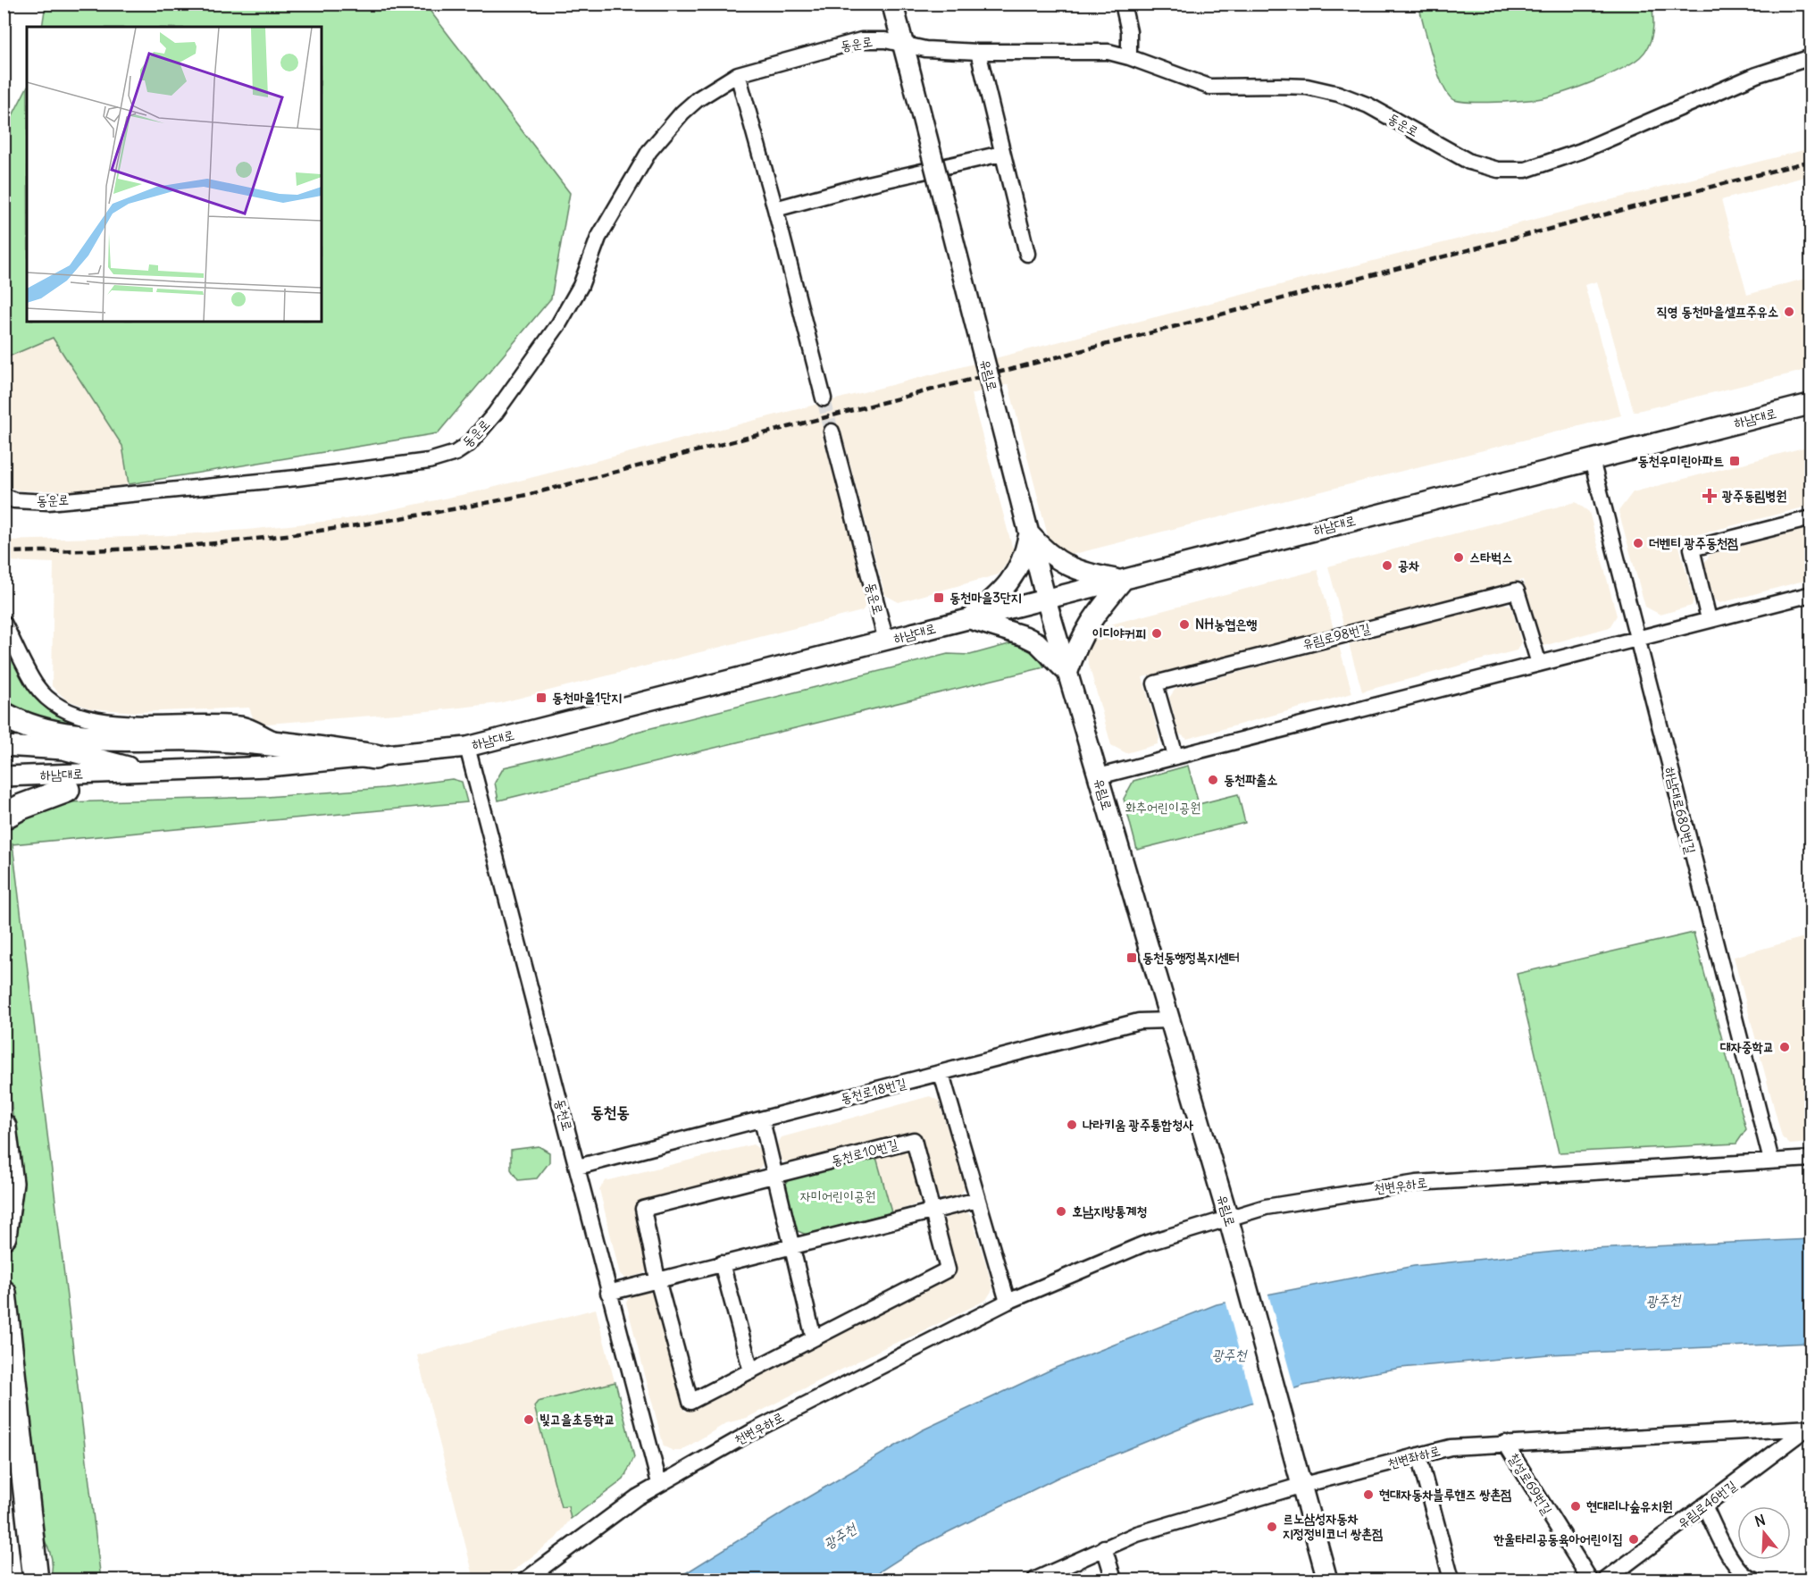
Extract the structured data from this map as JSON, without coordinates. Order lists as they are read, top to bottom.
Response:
{
  "streets": {
    "main road": ["유림로", "하남대로"],
    "street": [
      "동운로",
      "유림로98번길",
      "하남대로680번길",
      "동천로18번길",
      "동천로",
      "동천로10번길",
      "천변우하로",
      "천변좌하로",
      "칠성로69번길",
      "유림로46번길"
    ]
  },
  "crossings": [
    ["동운로", "유림로"],
    ["동운로", "하남대로"],
    ["유림로", "하남대로"],
    ["유림로", "동천로18번길"],
    ["유림로", "천변우하로"],
    ["유림로", "천변좌하로"],
    ["하남대로", "하남대로680번길"],
    ["하남대로", "동천로"],
    ["하남대로680번길", "천변우하로"],
    ["동천로18번길", "동천로"],
    ["동천로", "천변우하로"],
    ["천변좌하로", "칠성로69번길"],
    ["천변좌하로", "유림로46번길"]
  ],
  "districts": ["동천동"],
  "water": ["광주천"],
  "parks": ["화추어린이공원", "자미어린이공원"],
  "places": {
    "other": [
      "직영 동천마을셀프주유소",
      "더벤티 광주동천점",
      "스타벅스",
      "공차",
      "NH농협은행",
      "이디야커피",
      "동천파출소",
      "대자중학교",
      "나라키움 광주통합청사",
      "호남지방통계청",
      "빛고을초등학교",
      "현대자동차블루핸즈 쌍촌점",
      "현대리나숲유치원",
      "르노삼성자동차 지정정비코너 쌍촌점",
      "한울타리공동육아어린이집"
    ],
    "transit": [
      "동천우미린아파트",
      "동천마을3단지",
      "동천마을1단지",
      "동천동행정복지센터"
    ],
    "health": ["광주동림병원"]
  },
  "north": "top"
}
